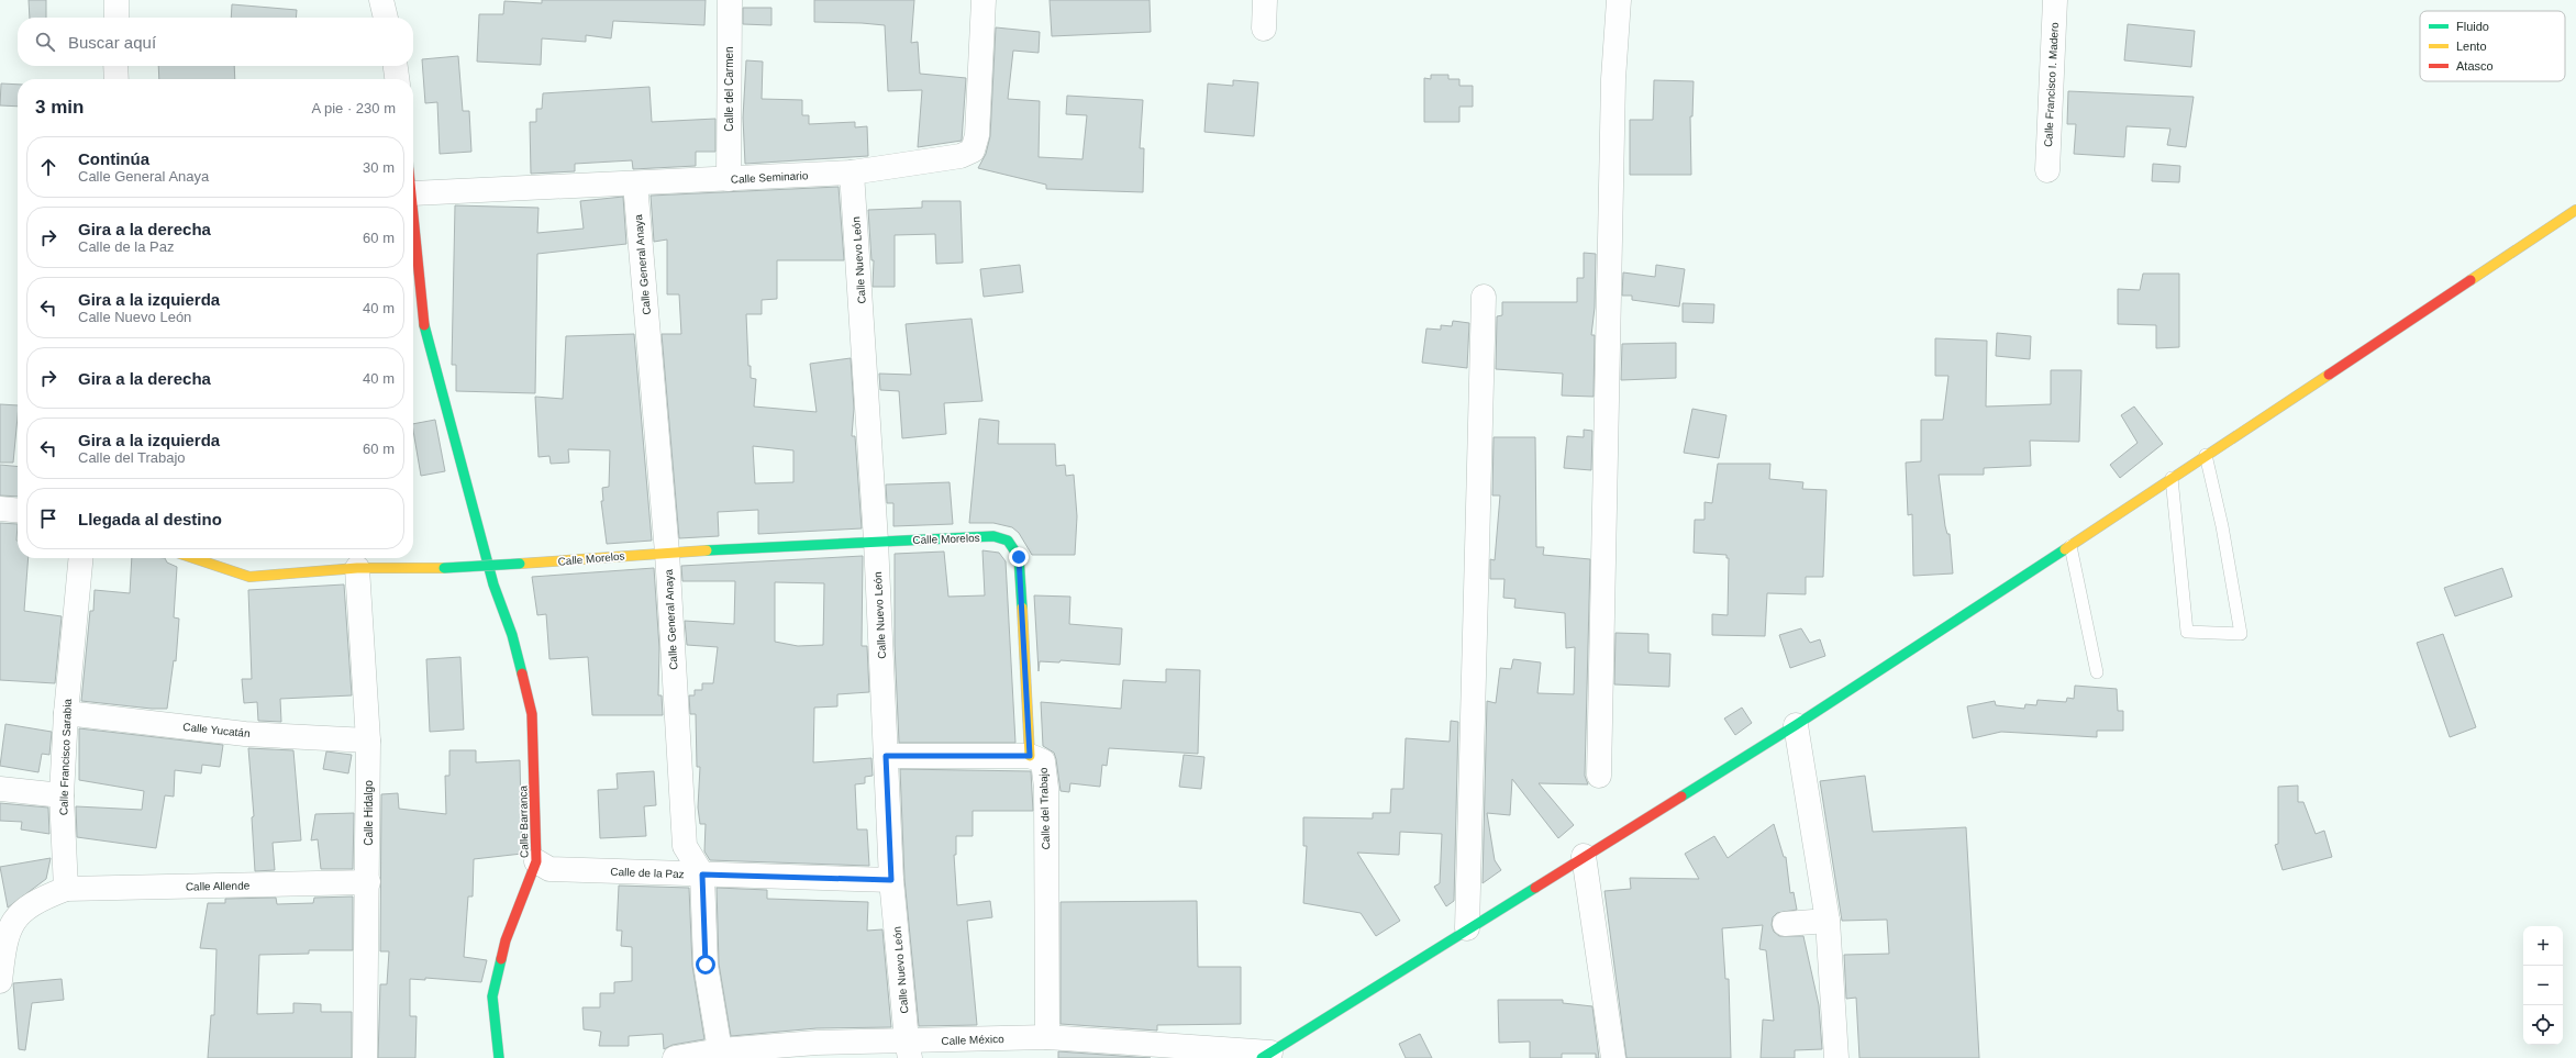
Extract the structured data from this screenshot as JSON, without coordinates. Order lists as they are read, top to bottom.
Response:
{
  "streets": {
    "street": [
      "Calle Francisco I. Madero",
      "Calle del Carmen",
      "Calle Seminario",
      "Calle Nuevo León",
      "Calle General Anaya",
      "Calle Morelos",
      "Calle Yucatán",
      "Calle Francisco Sarabia",
      "Calle del Trabajo",
      "Calle Hidalgo",
      "Calle Barranca",
      "Calle de la Paz",
      "Calle Allende",
      "Calle México"
    ]
  },
  "crossings": [
    ["Calle del Carmen", "Calle Seminario"],
    ["Calle Seminario", "Calle Nuevo León"],
    ["Calle Seminario", "Calle General Anaya"],
    ["Calle Seminario", "Calle Barranca"],
    ["Calle Nuevo León", "Calle Morelos"],
    ["Calle Nuevo León", "Calle de la Paz"],
    ["Calle Nuevo León", "Calle México"],
    ["Calle General Anaya", "Calle Morelos"],
    ["Calle General Anaya", "Calle de la Paz"],
    ["Calle General Anaya", "Calle México"],
    ["Calle Morelos", "Calle del Trabajo"],
    ["Calle Morelos", "Calle Hidalgo"],
    ["Calle Yucatán", "Calle Francisco Sarabia"],
    ["Calle Yucatán", "Calle Hidalgo"],
    ["Calle Francisco Sarabia", "Calle Allende"],
    ["Calle del Trabajo", "Calle México"],
    ["Calle Hidalgo", "Calle Allende"],
    ["Calle Barranca", "Calle de la Paz"]
  ],
  "legend": ["Fluido", "Lento", "Atasco"],
  "page": {
    "search": "Buscar aquí",
    "heading": ["3 min", "A pie · 230 m"],
    "list": [
      ["Continúa", "Calle General Anaya", "30 m"],
      ["Gira a la derecha", "Calle de la Paz", "60 m"],
      ["Gira a la izquierda", "Calle Nuevo León", "40 m"],
      ["Gira a la derecha", "40 m"],
      ["Gira a la izquierda", "Calle del Trabajo", "60 m"],
      "Llegada al destino"
    ],
    "map_buttons": ["+", "−"]
  }
}
